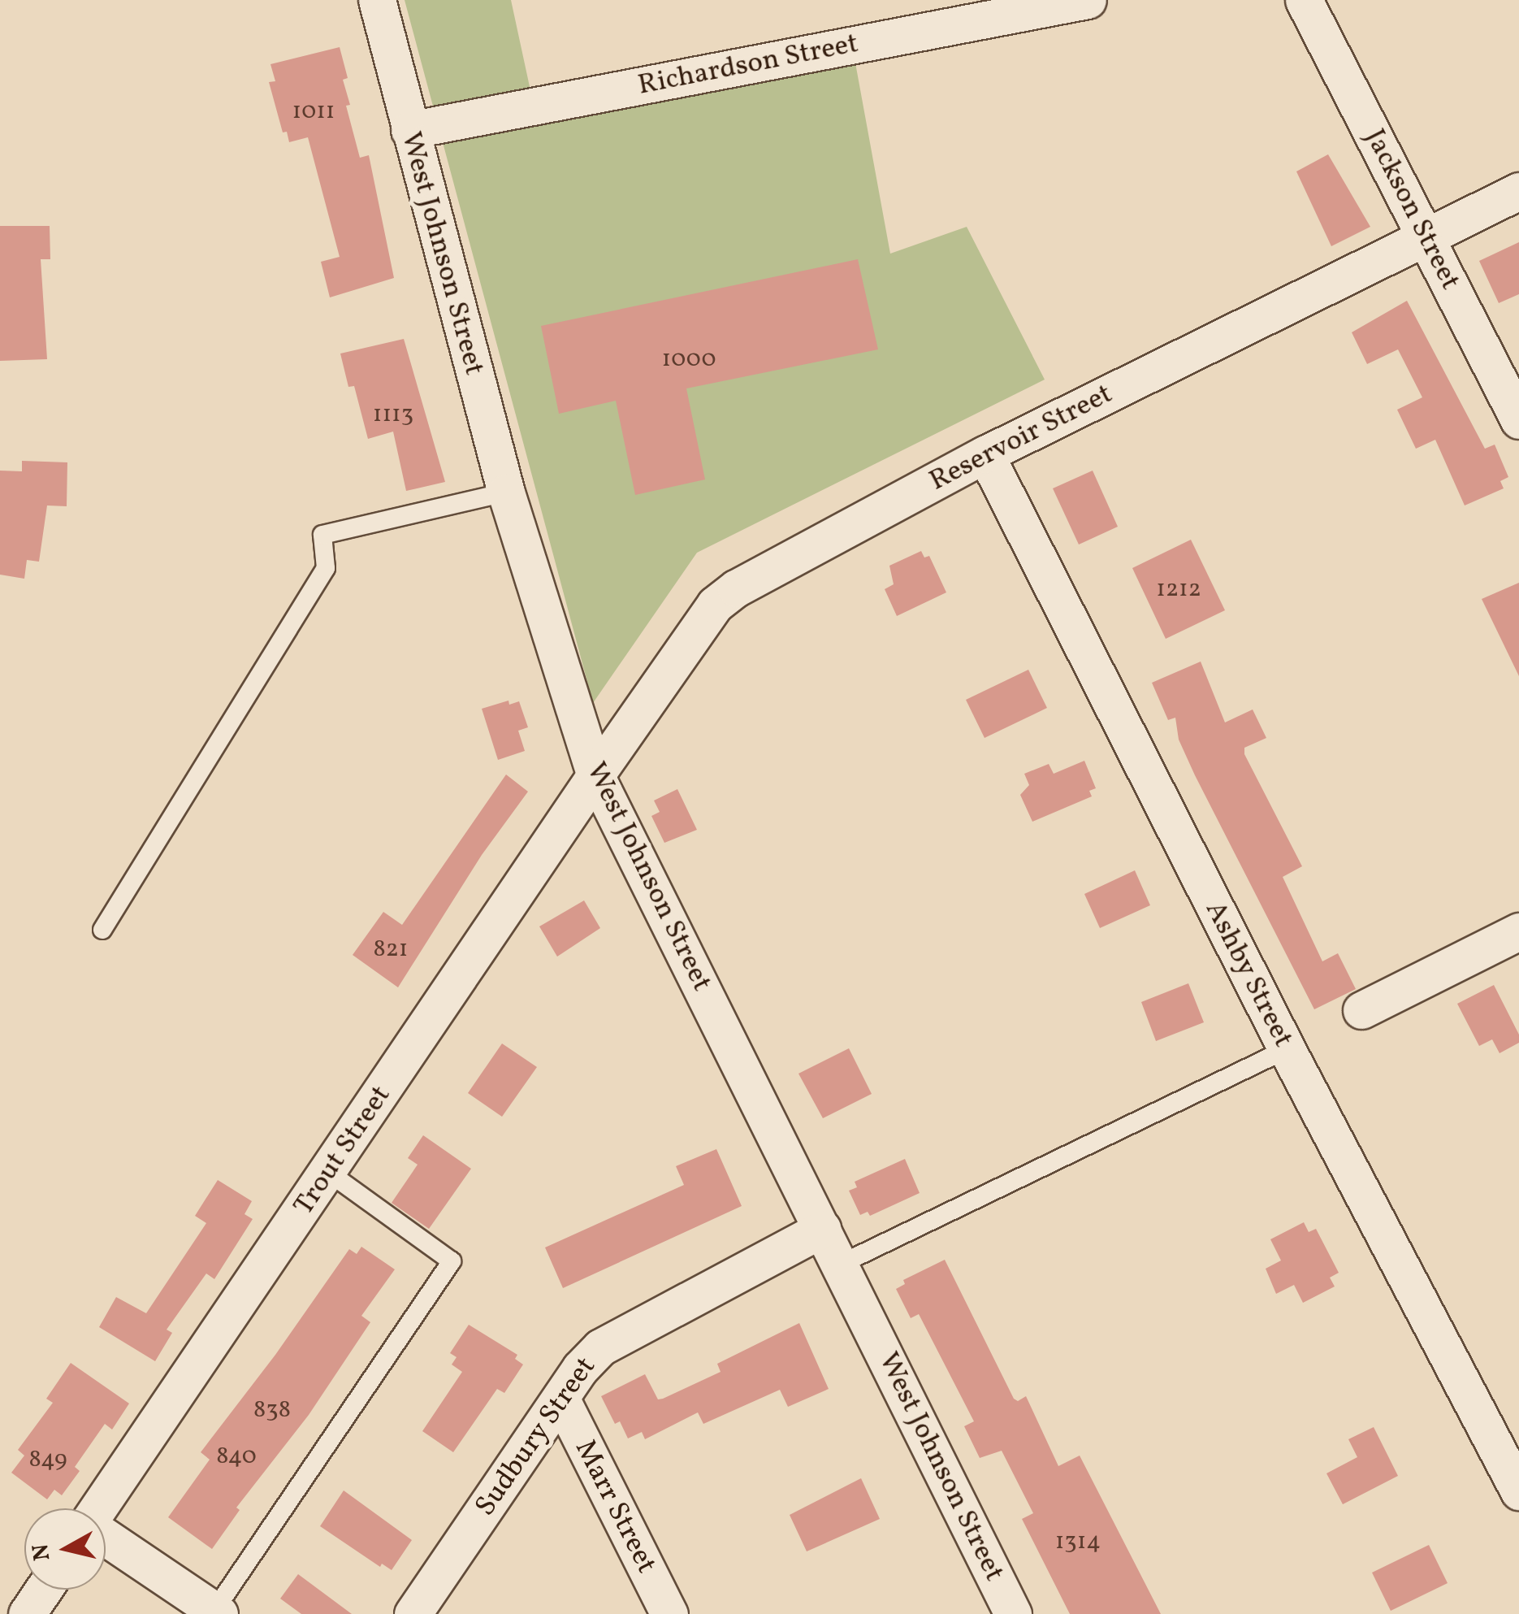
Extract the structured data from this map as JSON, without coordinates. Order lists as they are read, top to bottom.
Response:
{
  "streets": {
    "street": [
      "Richardson Street",
      "Jackson Street",
      "West Johnson Street",
      "Reservoir Street",
      "Ashby Street",
      "Trout Street",
      "Sudbury Street",
      "Marr Street"
    ]
  },
  "crossings": [
    ["Richardson Street", "West Johnson Street"],
    ["Jackson Street", "Reservoir Street"],
    ["West Johnson Street", "Reservoir Street"],
    ["West Johnson Street", "Trout Street"],
    ["West Johnson Street", "Sudbury Street"],
    ["Reservoir Street", "Ashby Street"],
    ["Reservoir Street", "Trout Street"],
    ["Sudbury Street", "Marr Street"]
  ],
  "house_numbers": [
    "1011",
    "1000",
    "1113",
    "1212",
    "821",
    "838",
    "840",
    "849",
    "1314"
  ],
  "north": "left"
}
